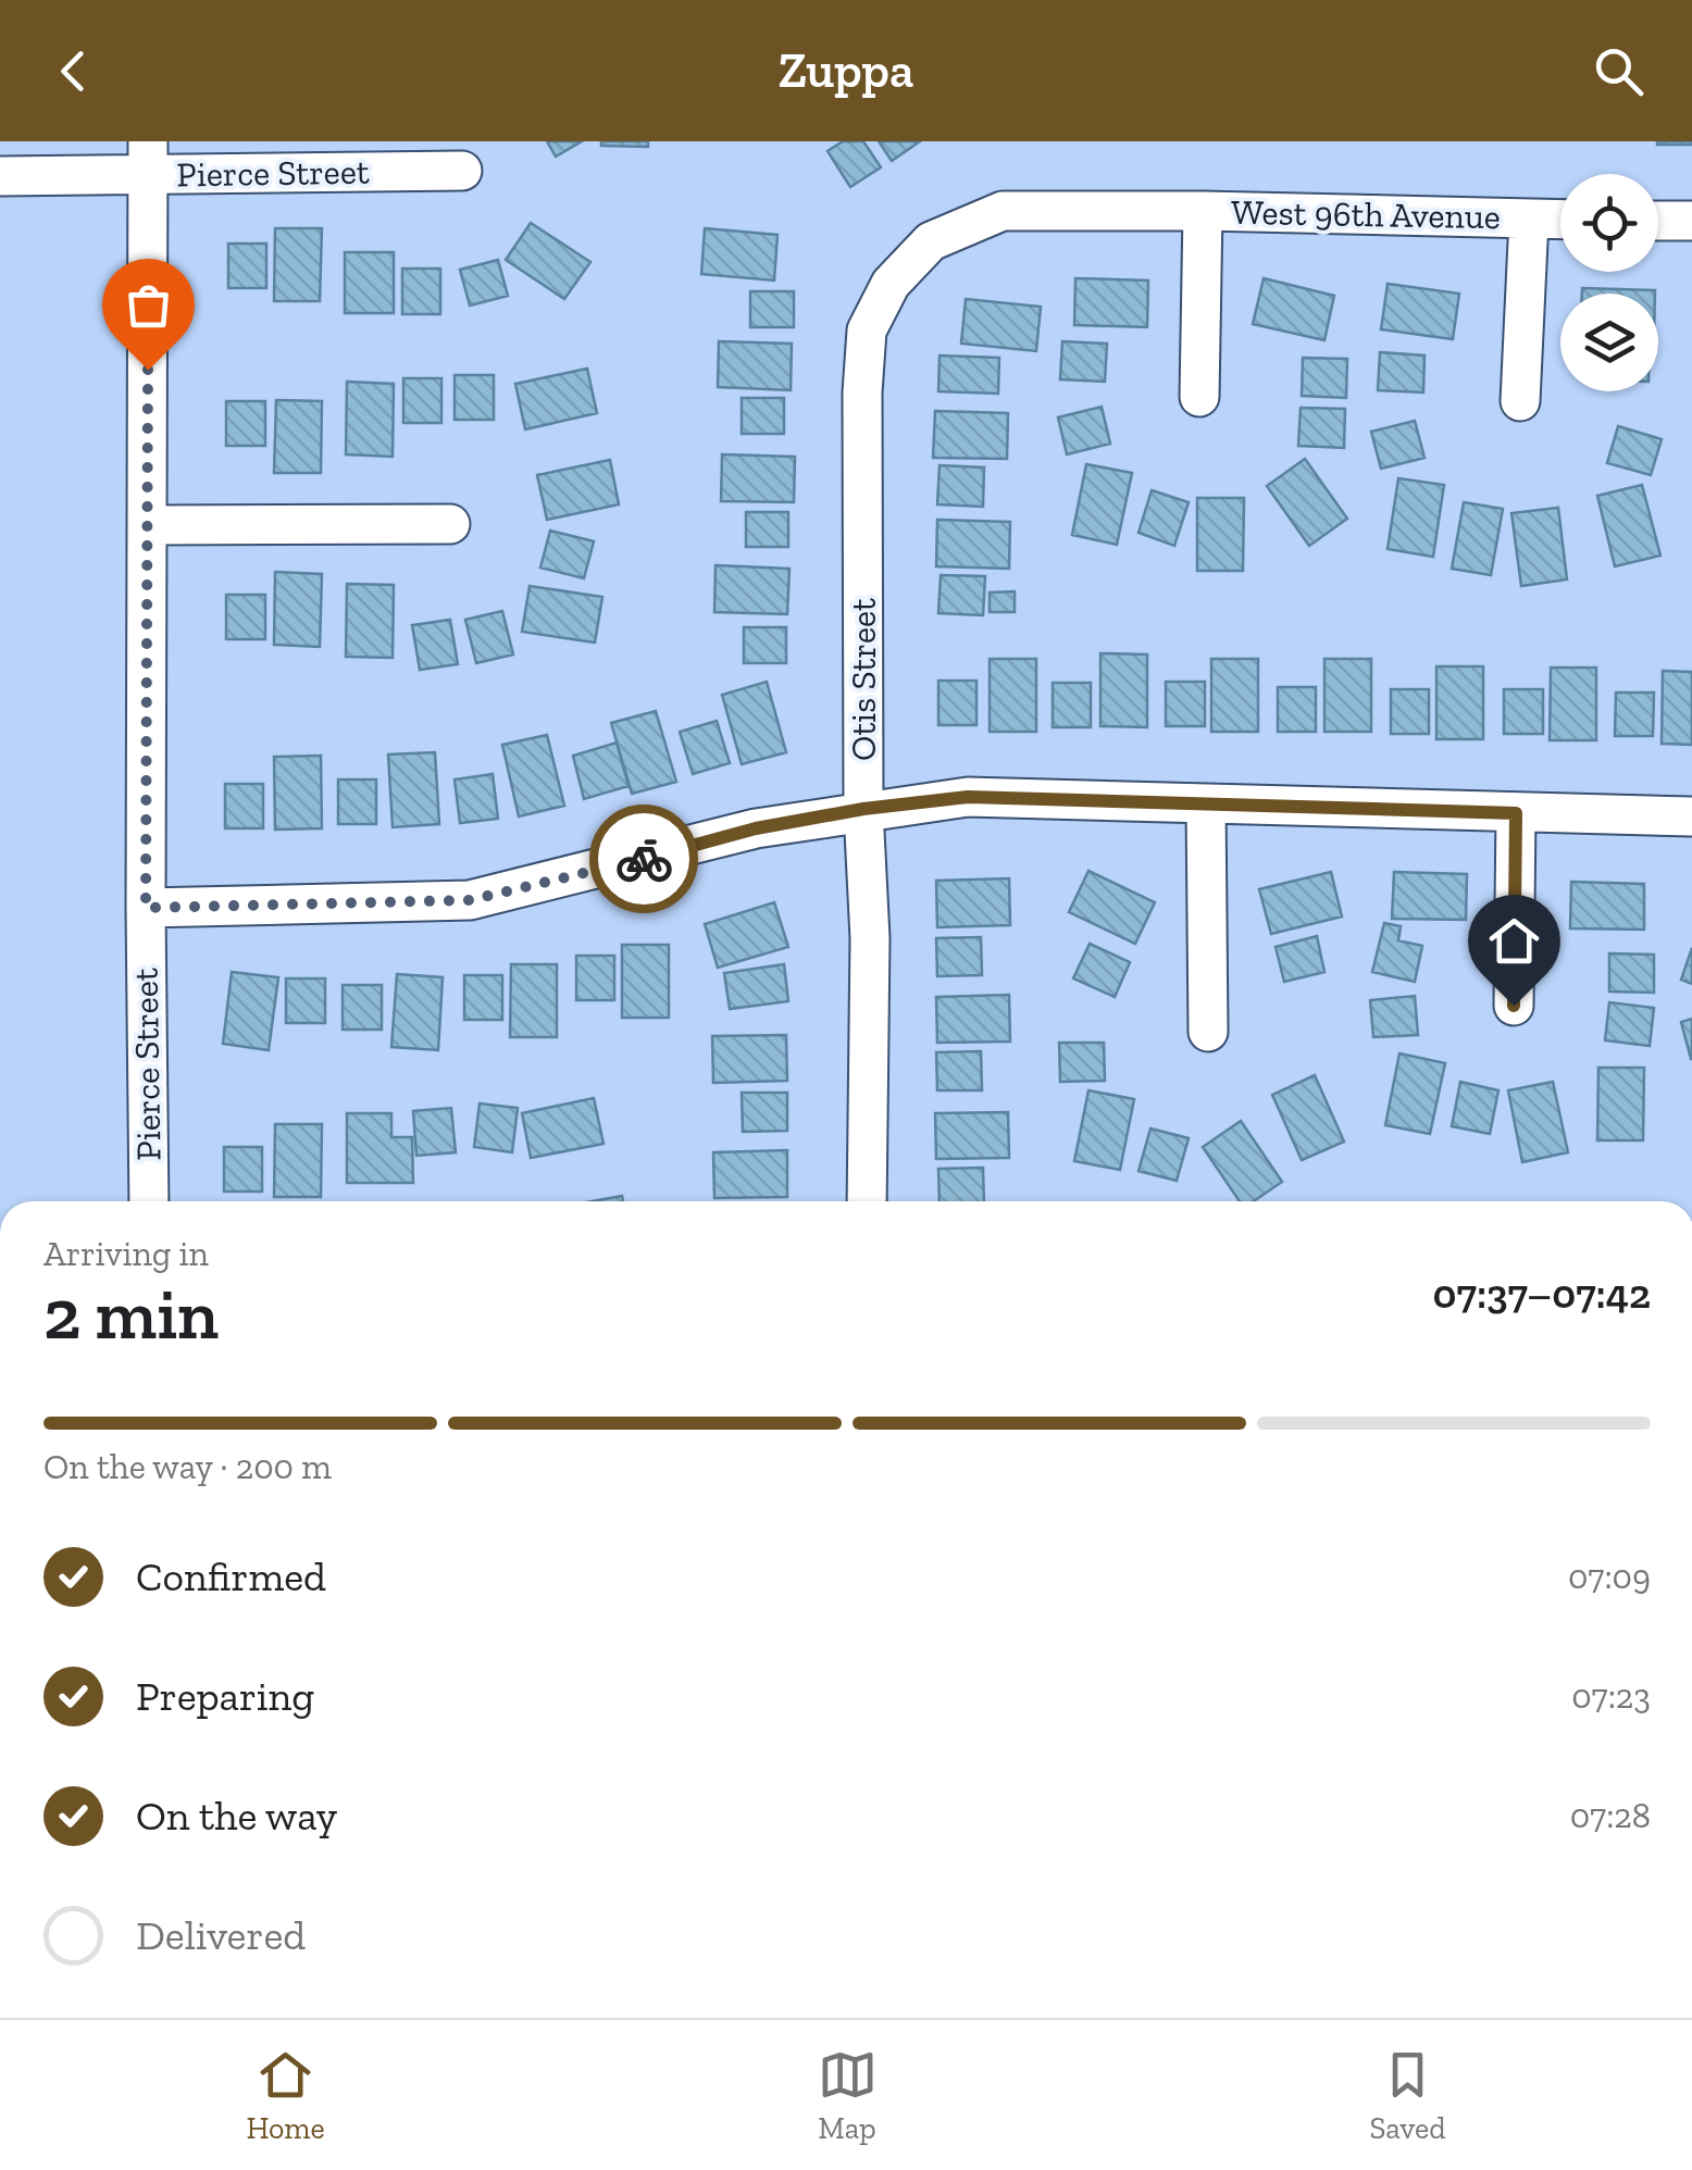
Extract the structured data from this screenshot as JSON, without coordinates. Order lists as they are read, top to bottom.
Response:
{
  "streets": {
    "street": ["Pierce Street", "West 96th Avenue", "Otis Street"]
  },
  "crossings": [
    ["West 96th Avenue", "Otis Street"]
  ],
  "page": {
    "header": "Zuppa",
    "heading": ["2 min", "Arriving in", "07:37–07:42"],
    "bar": "On the way · 200 m",
    "list": [
      ["Confirmed", "07:09"],
      ["Preparing", "07:23"],
      ["On the way", "07:28"],
      "Delivered"
    ],
    "tabs": ["Home", "Map", "Saved"]
  }
}
